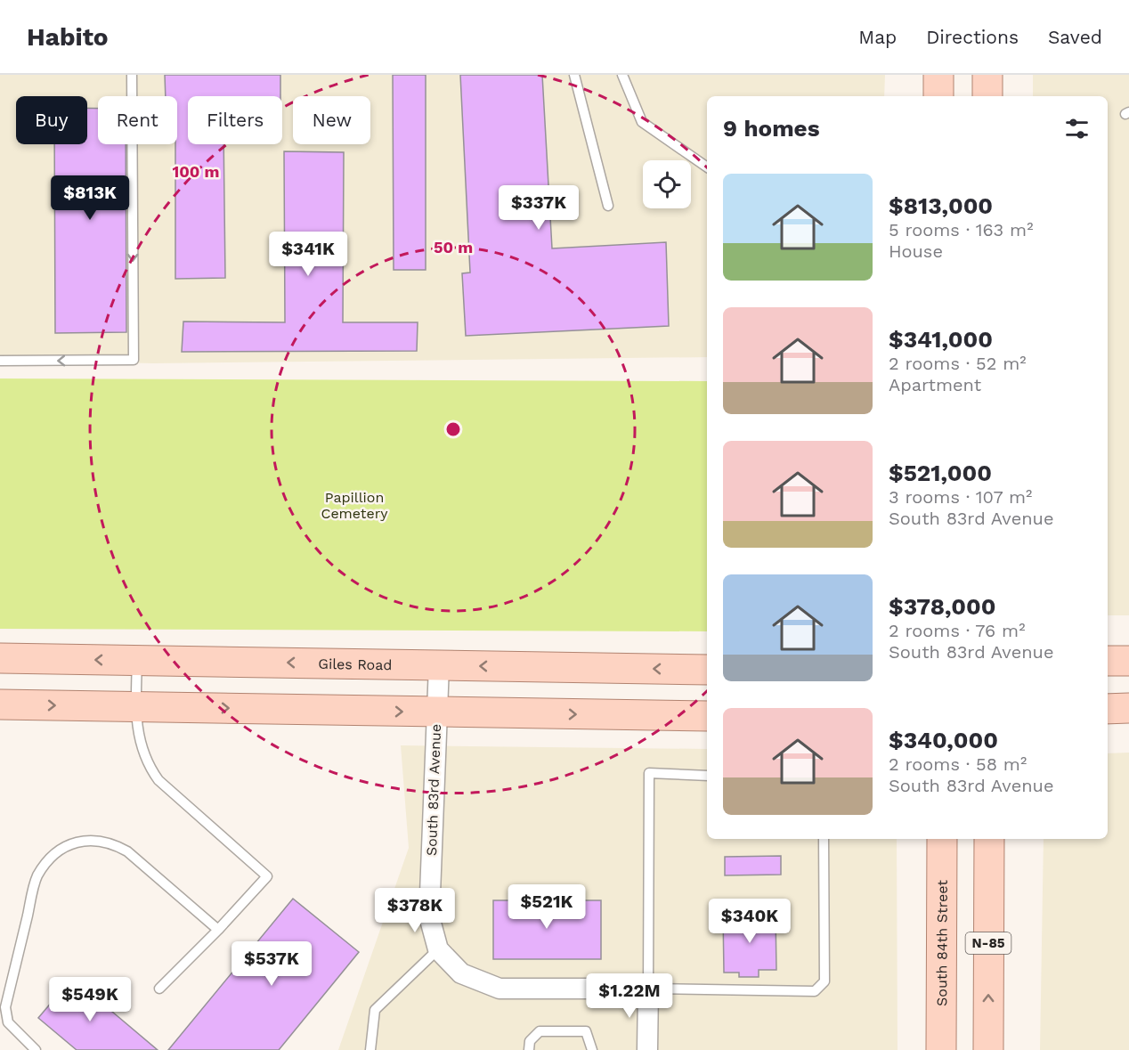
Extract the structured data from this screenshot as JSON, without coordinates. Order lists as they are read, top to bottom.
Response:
{
  "streets": {
    "main road": ["Giles Road", "South 84th Street", "N-85"],
    "street": ["South 83rd Avenue"]
  },
  "crossings": [
    ["Giles Road", "South 83rd Avenue"]
  ],
  "parks": ["Papillion Cemetery"],
  "page": {
    "header": "Habito",
    "nav": ["Map", "Directions", "Saved"],
    "chip": [
      "Buy",
      "Rent",
      "Filters",
      "New"
    ],
    "heading": "9 homes",
    "list": [
      {
        "name": "$813,000",
        "note": "5 rooms · 163 m² · House"
      },
      {
        "name": "$341,000",
        "note": "2 rooms · 52 m² · Apartment"
      },
      {
        "name": "$521,000",
        "note": "3 rooms · 107 m² · South 83rd Avenue"
      },
      {
        "name": "$378,000",
        "note": "2 rooms · 76 m² · South 83rd Avenue"
      },
      {
        "name": "$340,000",
        "note": "2 rooms · 58 m² · South 83rd Avenue"
      }
    ],
    "price": [
      "$813K",
      "$337K",
      "$341K",
      "$521K",
      "$378K",
      "$340K",
      "$537K",
      "$1.22M",
      "$549K"
    ]
  },
  "rings": ["100 m", "50 m"]
}
